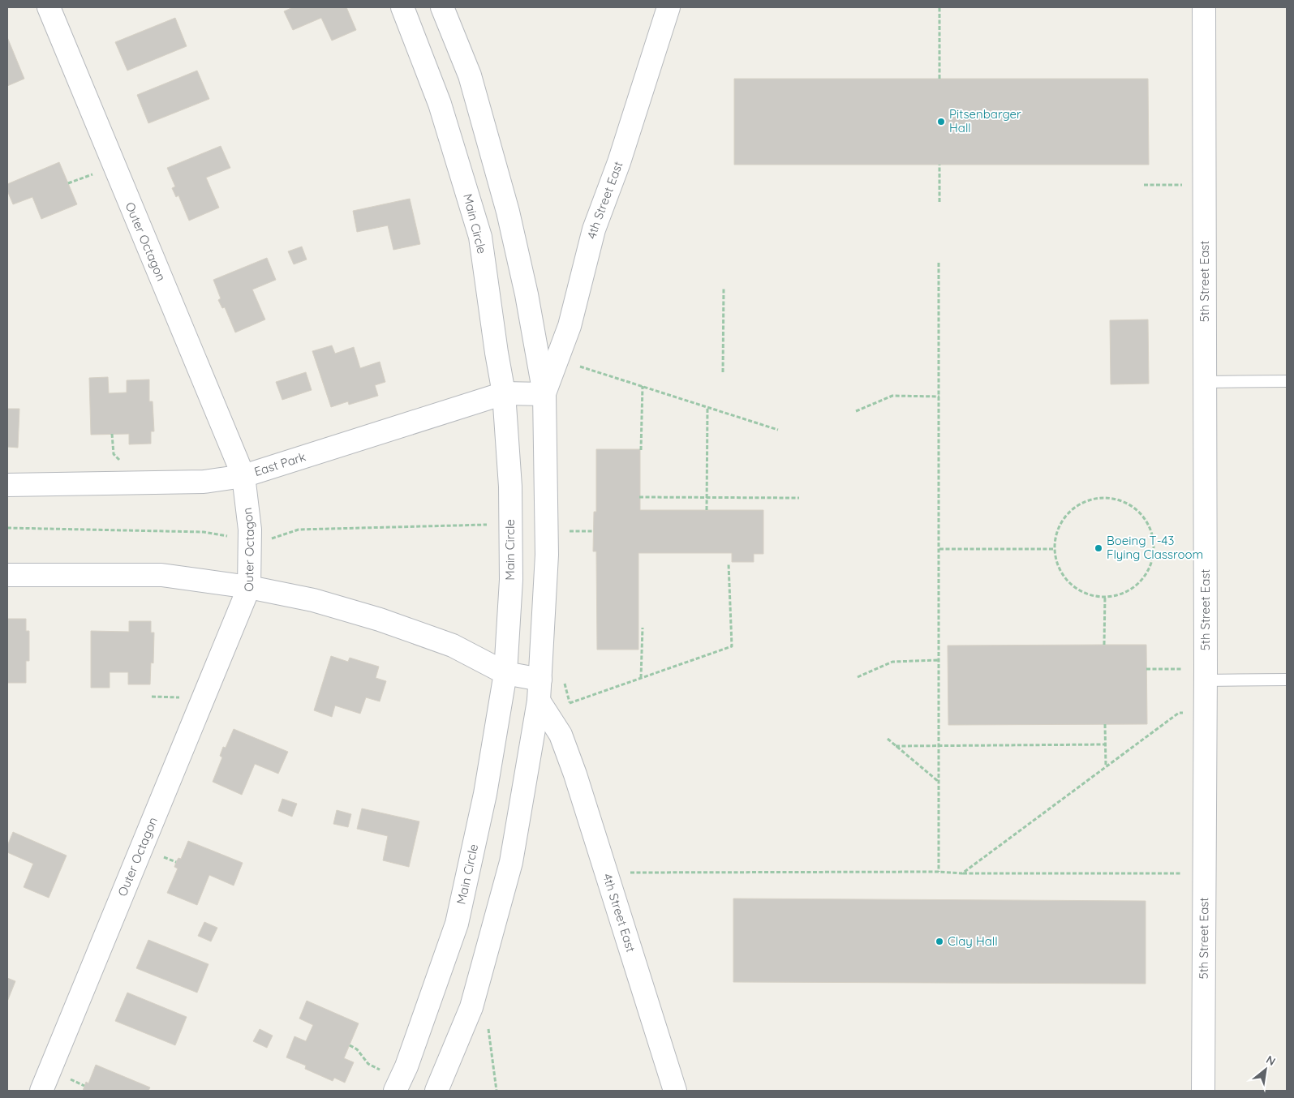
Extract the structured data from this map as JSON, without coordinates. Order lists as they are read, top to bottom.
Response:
{
  "streets": {
    "street": [
      "4th Street East",
      "Main Circle",
      "Outer Octagon",
      "5th Street East",
      "East Park"
    ]
  },
  "crossings": [
    ["4th Street East", "East Park"],
    ["Main Circle", "East Park"],
    ["Outer Octagon", "East Park"]
  ],
  "places": ["Pitsenbarger Hall", "Boeing T-43 Flying Classroom", "Clay Hall"],
  "north": "top right"
}
